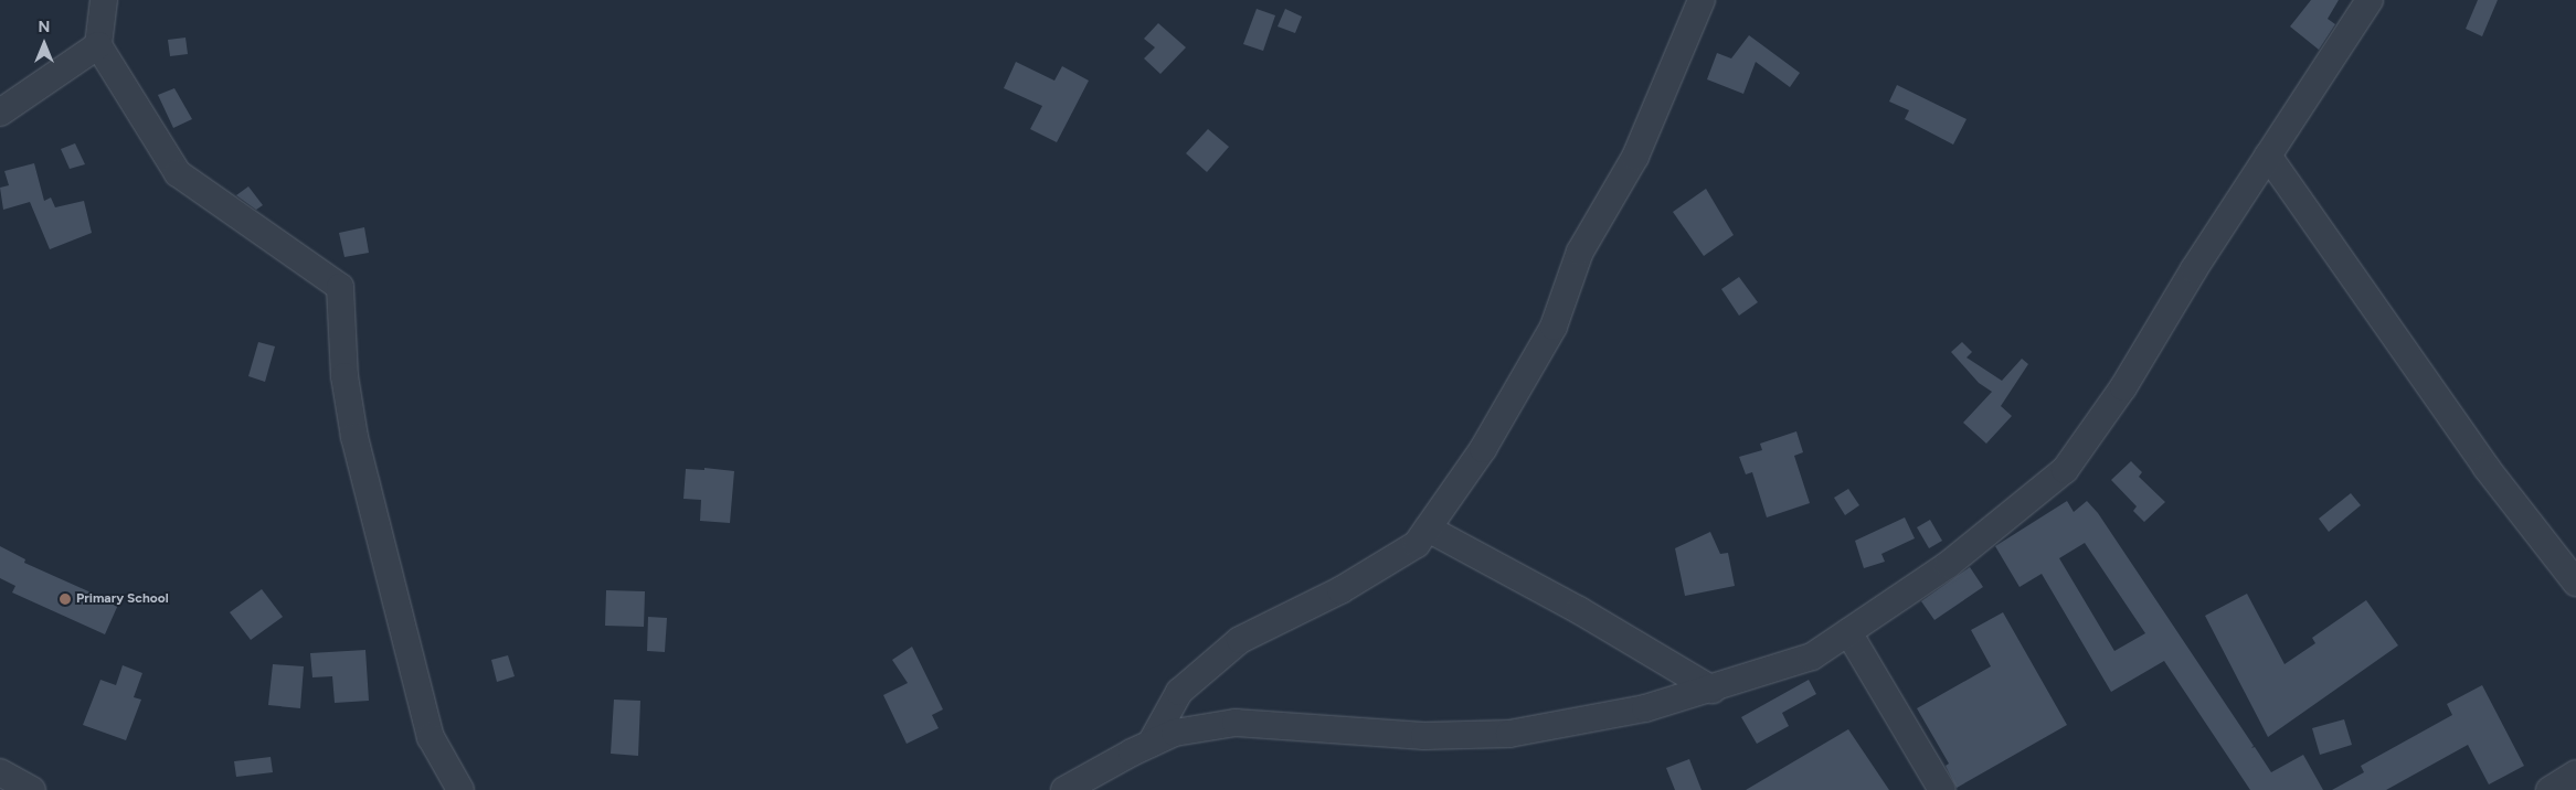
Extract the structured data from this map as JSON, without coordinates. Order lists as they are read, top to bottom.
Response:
{
  "places": ["Primary School"],
  "north": "top"
}
